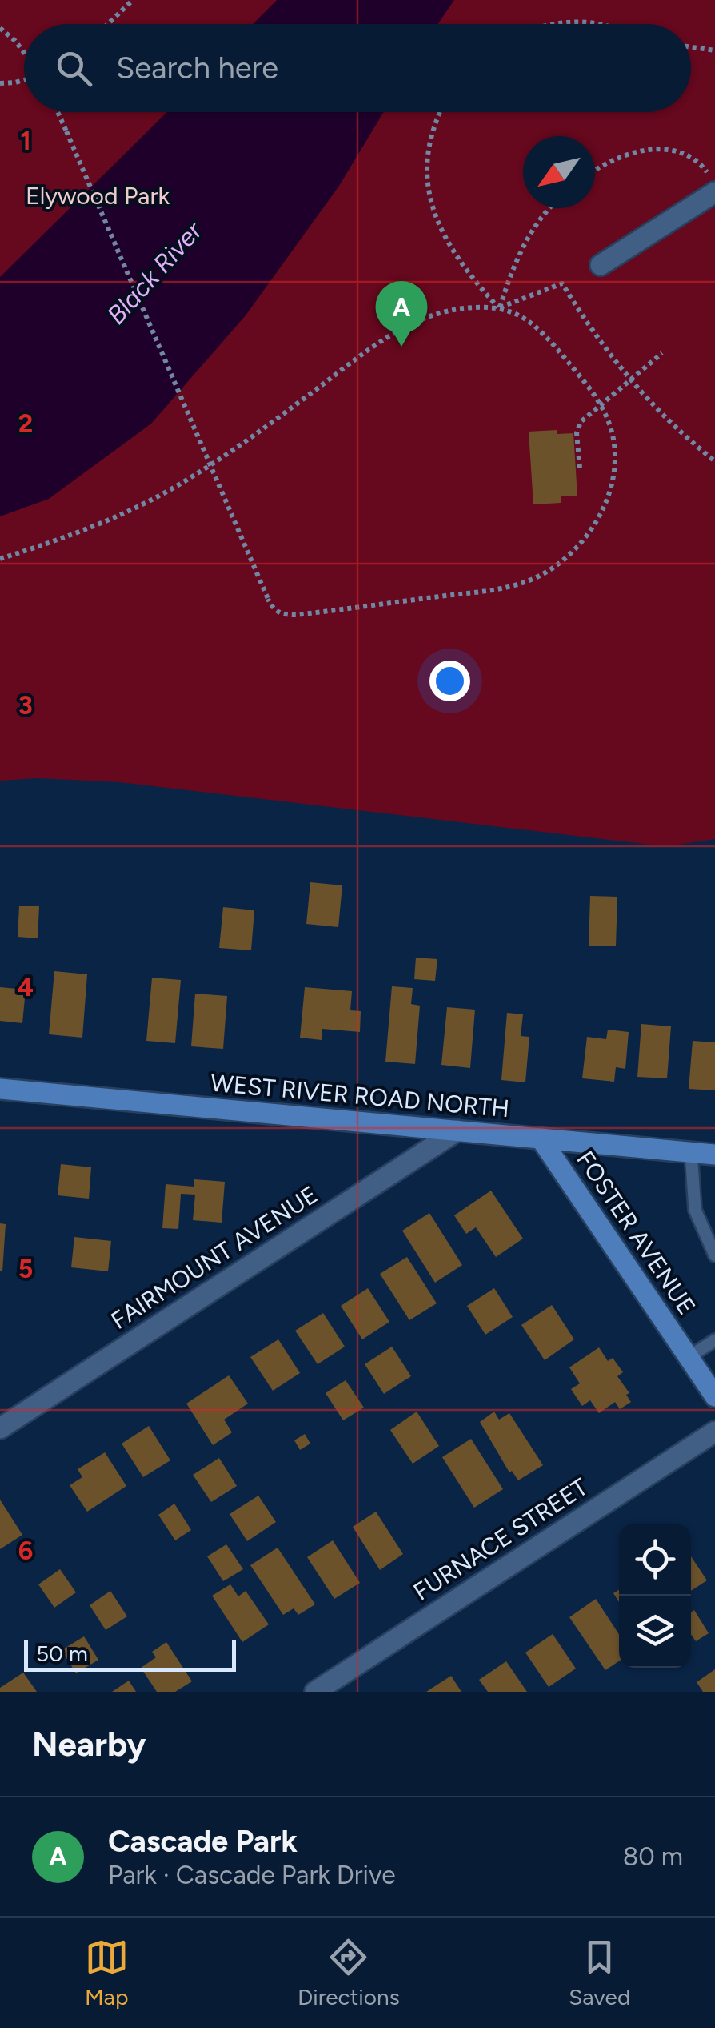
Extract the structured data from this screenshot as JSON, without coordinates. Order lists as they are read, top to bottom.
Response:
{
  "streets": {
    "street": [
      "WEST RIVER ROAD NORTH",
      "FOSTER AVENUE",
      "FAIRMOUNT AVENUE",
      "FURNACE STREET"
    ]
  },
  "crossings": [
    ["WEST RIVER ROAD NORTH", "FOSTER AVENUE"],
    ["WEST RIVER ROAD NORTH", "FAIRMOUNT AVENUE"]
  ],
  "water": ["Black River"],
  "parks": ["Elywood Park"],
  "scale_bar": "50 m",
  "north": "bottom left",
  "page": {
    "search": "Search here",
    "pins": "A",
    "scale": "50 m",
    "heading": "Nearby",
    "list": [
      {
        "mark": "A",
        "name": "Cascade Park",
        "note": "Park · Cascade Park Drive",
        "value": "80 m"
      }
    ],
    "nav": ["Map", "Directions", "Saved"]
  },
  "grid": {
    "rows": [
      "1",
      "2",
      "3",
      "4",
      "5",
      "6"
    ]
  }
}
